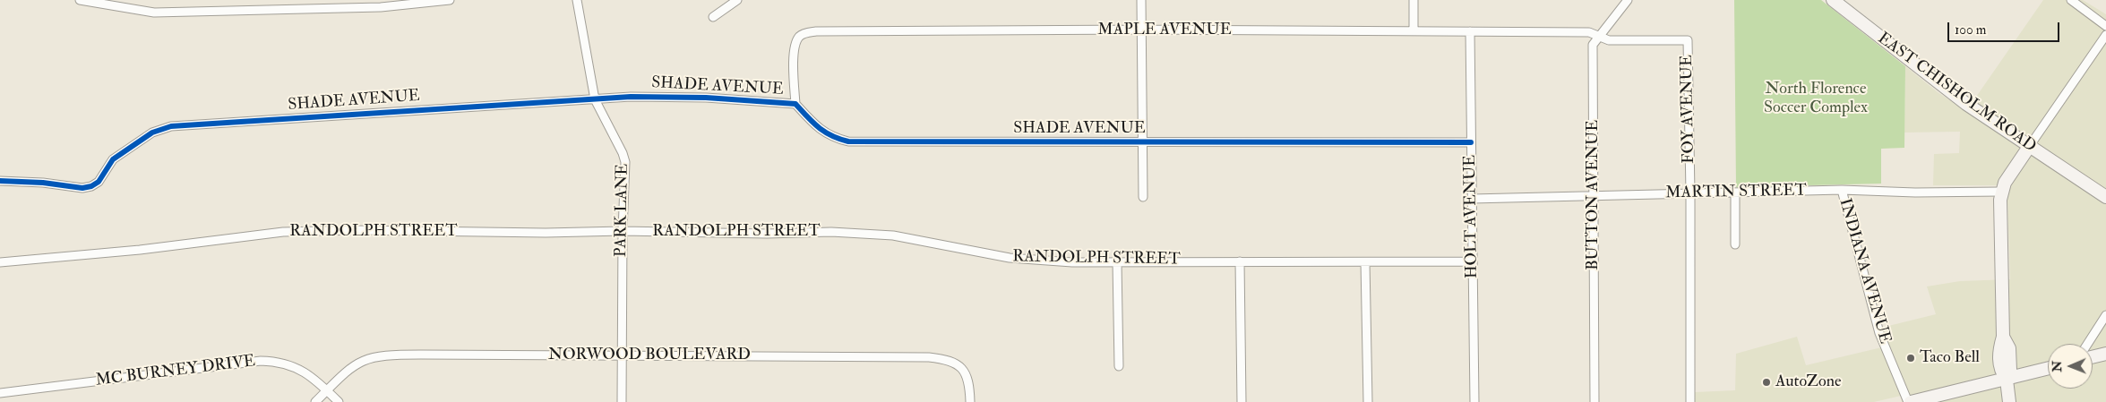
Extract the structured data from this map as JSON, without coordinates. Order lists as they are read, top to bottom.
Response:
{
  "streets": {
    "main road": ["EAST CHISHOLM ROAD"],
    "street": [
      "MAPLE AVENUE",
      "SHADE AVENUE",
      "FOY AVENUE",
      "MARTIN STREET",
      "BUTTON AVENUE",
      "PARK LANE",
      "HOLT AVENUE",
      "RANDOLPH STREET",
      "INDIANA AVENUE",
      "NORWOOD BOULEVARD",
      "MC BURNEY DRIVE"
    ]
  },
  "crossings": [
    ["MAPLE AVENUE", "SHADE AVENUE"],
    ["MAPLE AVENUE", "FOY AVENUE"],
    ["MAPLE AVENUE", "BUTTON AVENUE"],
    ["MAPLE AVENUE", "HOLT AVENUE"],
    ["SHADE AVENUE", "PARK LANE"],
    ["SHADE AVENUE", "HOLT AVENUE"],
    ["FOY AVENUE", "MARTIN STREET"],
    ["FOY AVENUE", "BUTTON AVENUE"],
    ["MARTIN STREET", "BUTTON AVENUE"],
    ["MARTIN STREET", "HOLT AVENUE"],
    ["MARTIN STREET", "INDIANA AVENUE"],
    ["PARK LANE", "RANDOLPH STREET"],
    ["PARK LANE", "NORWOOD BOULEVARD"],
    ["HOLT AVENUE", "RANDOLPH STREET"],
    ["NORWOOD BOULEVARD", "MC BURNEY DRIVE"]
  ],
  "parks": ["North Florence Soccer Complex"],
  "places": ["Taco Bell", "AutoZone"],
  "scale_bar": "100 m",
  "north": "left"
}
